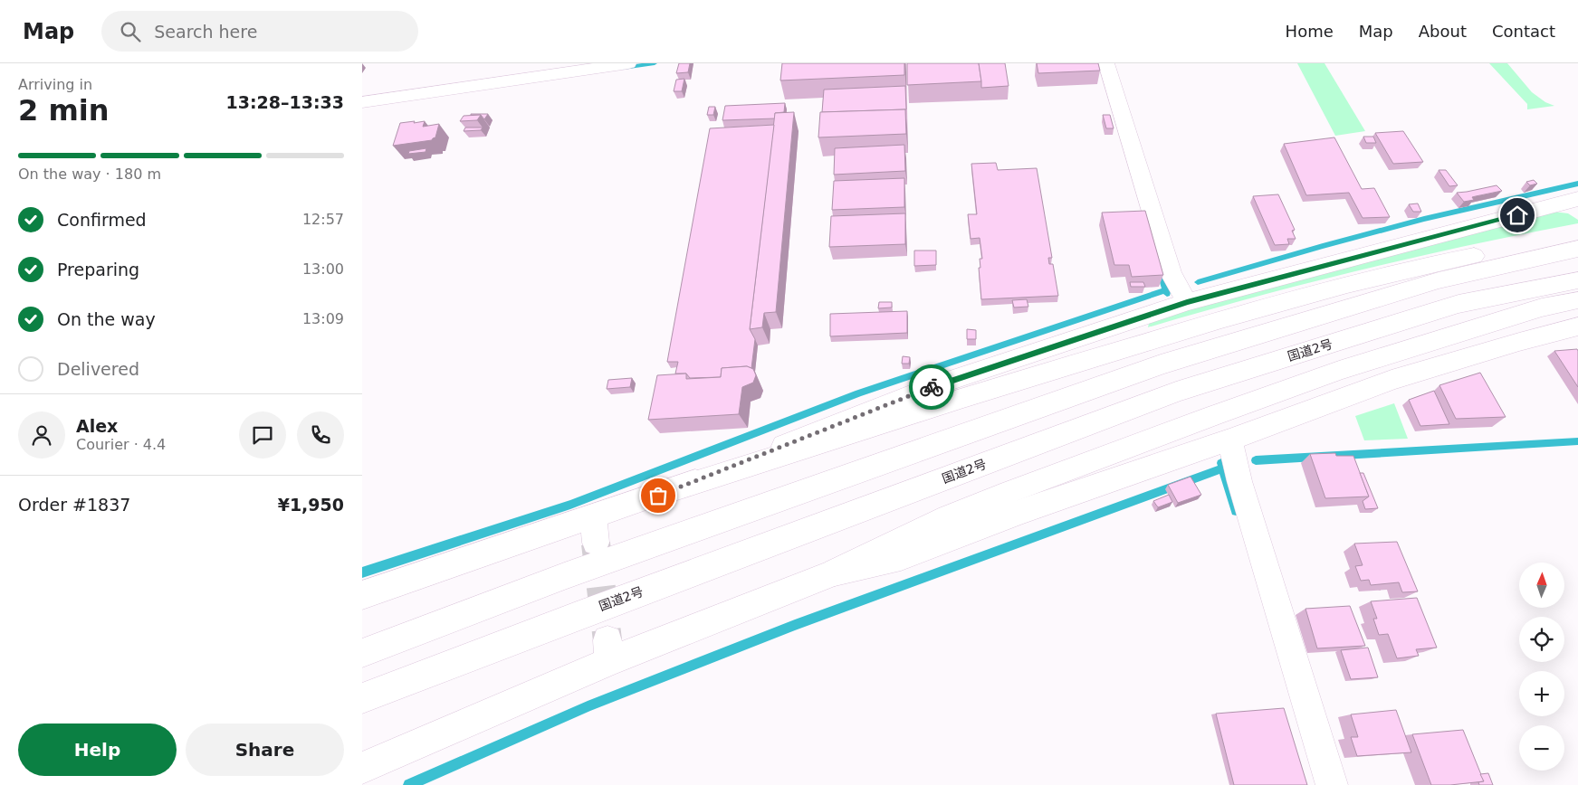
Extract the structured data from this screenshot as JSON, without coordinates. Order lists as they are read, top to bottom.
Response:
{
  "streets": {
    "main road": ["国道2号"]
  },
  "north": "top",
  "page": {
    "header": "Map",
    "search": "Search here",
    "nav": [
      "Home",
      "Map",
      "About",
      "Contact"
    ],
    "heading": ["2 min", "Arriving in", "13:28–13:33"],
    "panel": [
      "Alex",
      "Courier · 4.4",
      "Order #1837",
      "¥1,950"
    ],
    "bar": "On the way · 180 m",
    "list": [
      ["Confirmed", "12:57"],
      ["Preparing", "13:00"],
      ["On the way", "13:09"],
      "Delivered"
    ],
    "map_buttons": ["+", "−"],
    "buttons": ["Help", "Share"]
  }
}
